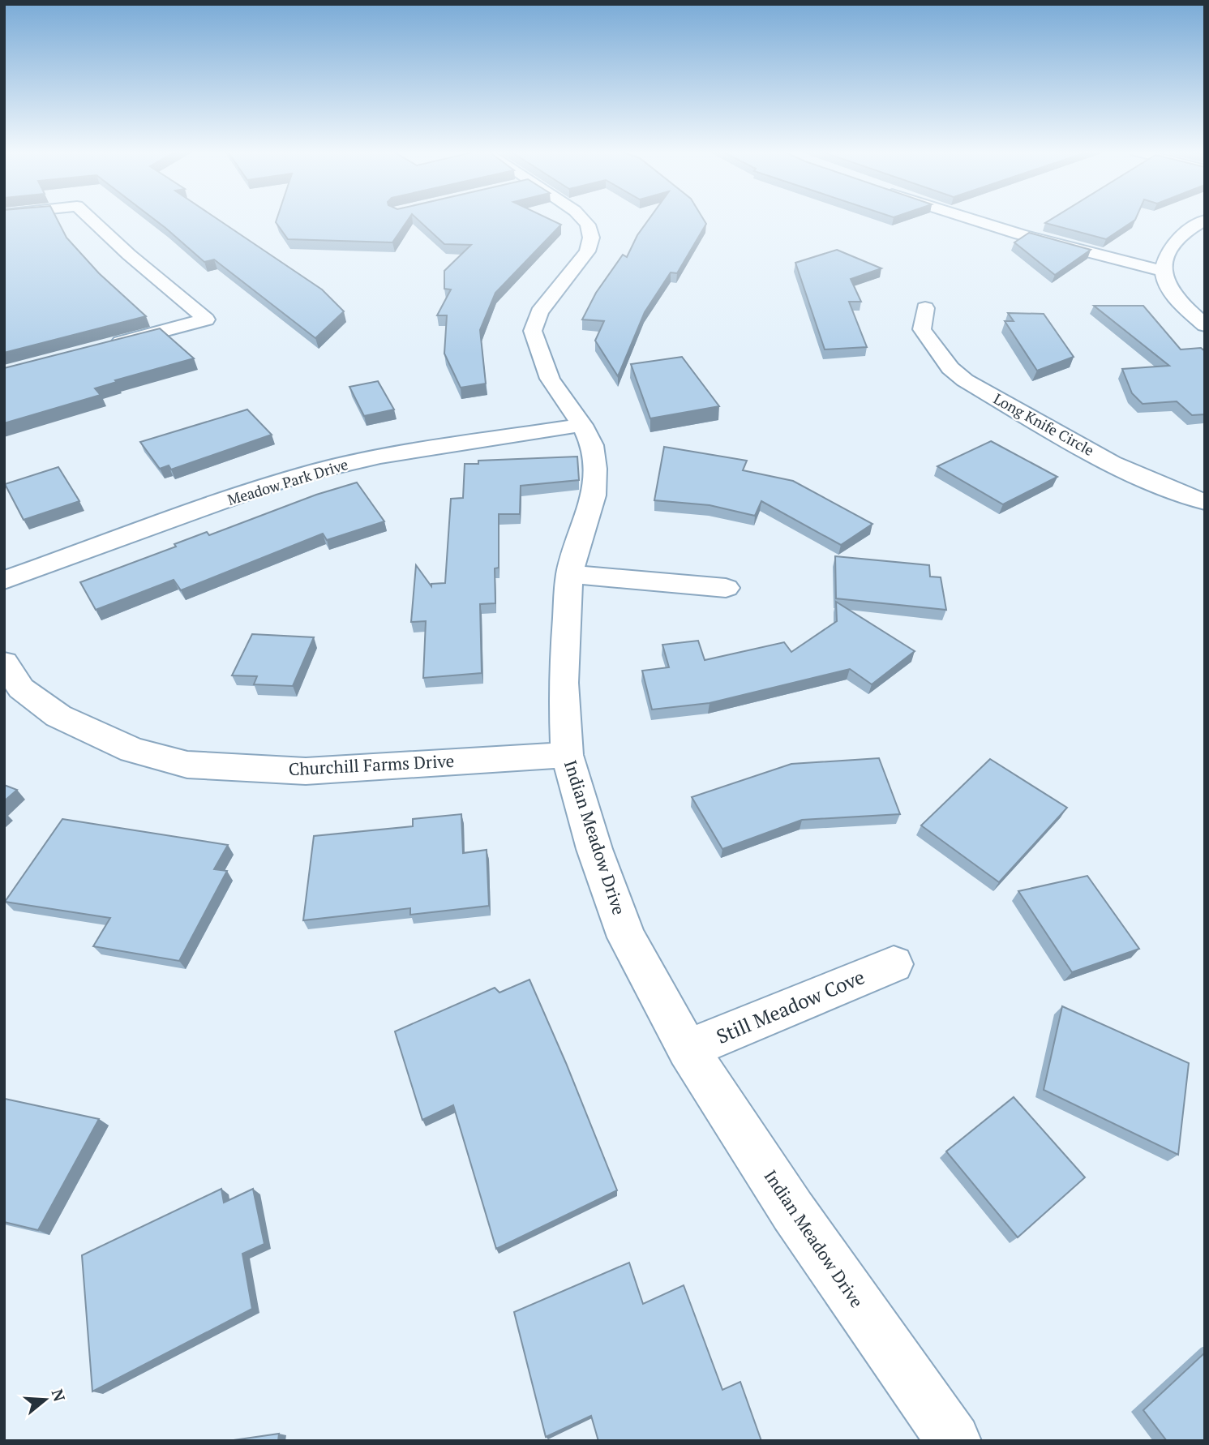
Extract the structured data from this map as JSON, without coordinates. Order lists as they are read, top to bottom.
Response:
{
  "streets": {
    "street": [
      "Long Knife Circle",
      "Meadow Park Drive",
      "Churchill Farms Drive",
      "Indian Meadow Drive",
      "Still Meadow Cove"
    ]
  },
  "crossings": [
    ["Meadow Park Drive", "Indian Meadow Drive"],
    ["Churchill Farms Drive", "Indian Meadow Drive"],
    ["Indian Meadow Drive", "Still Meadow Cove"]
  ],
  "north": "right"
}
